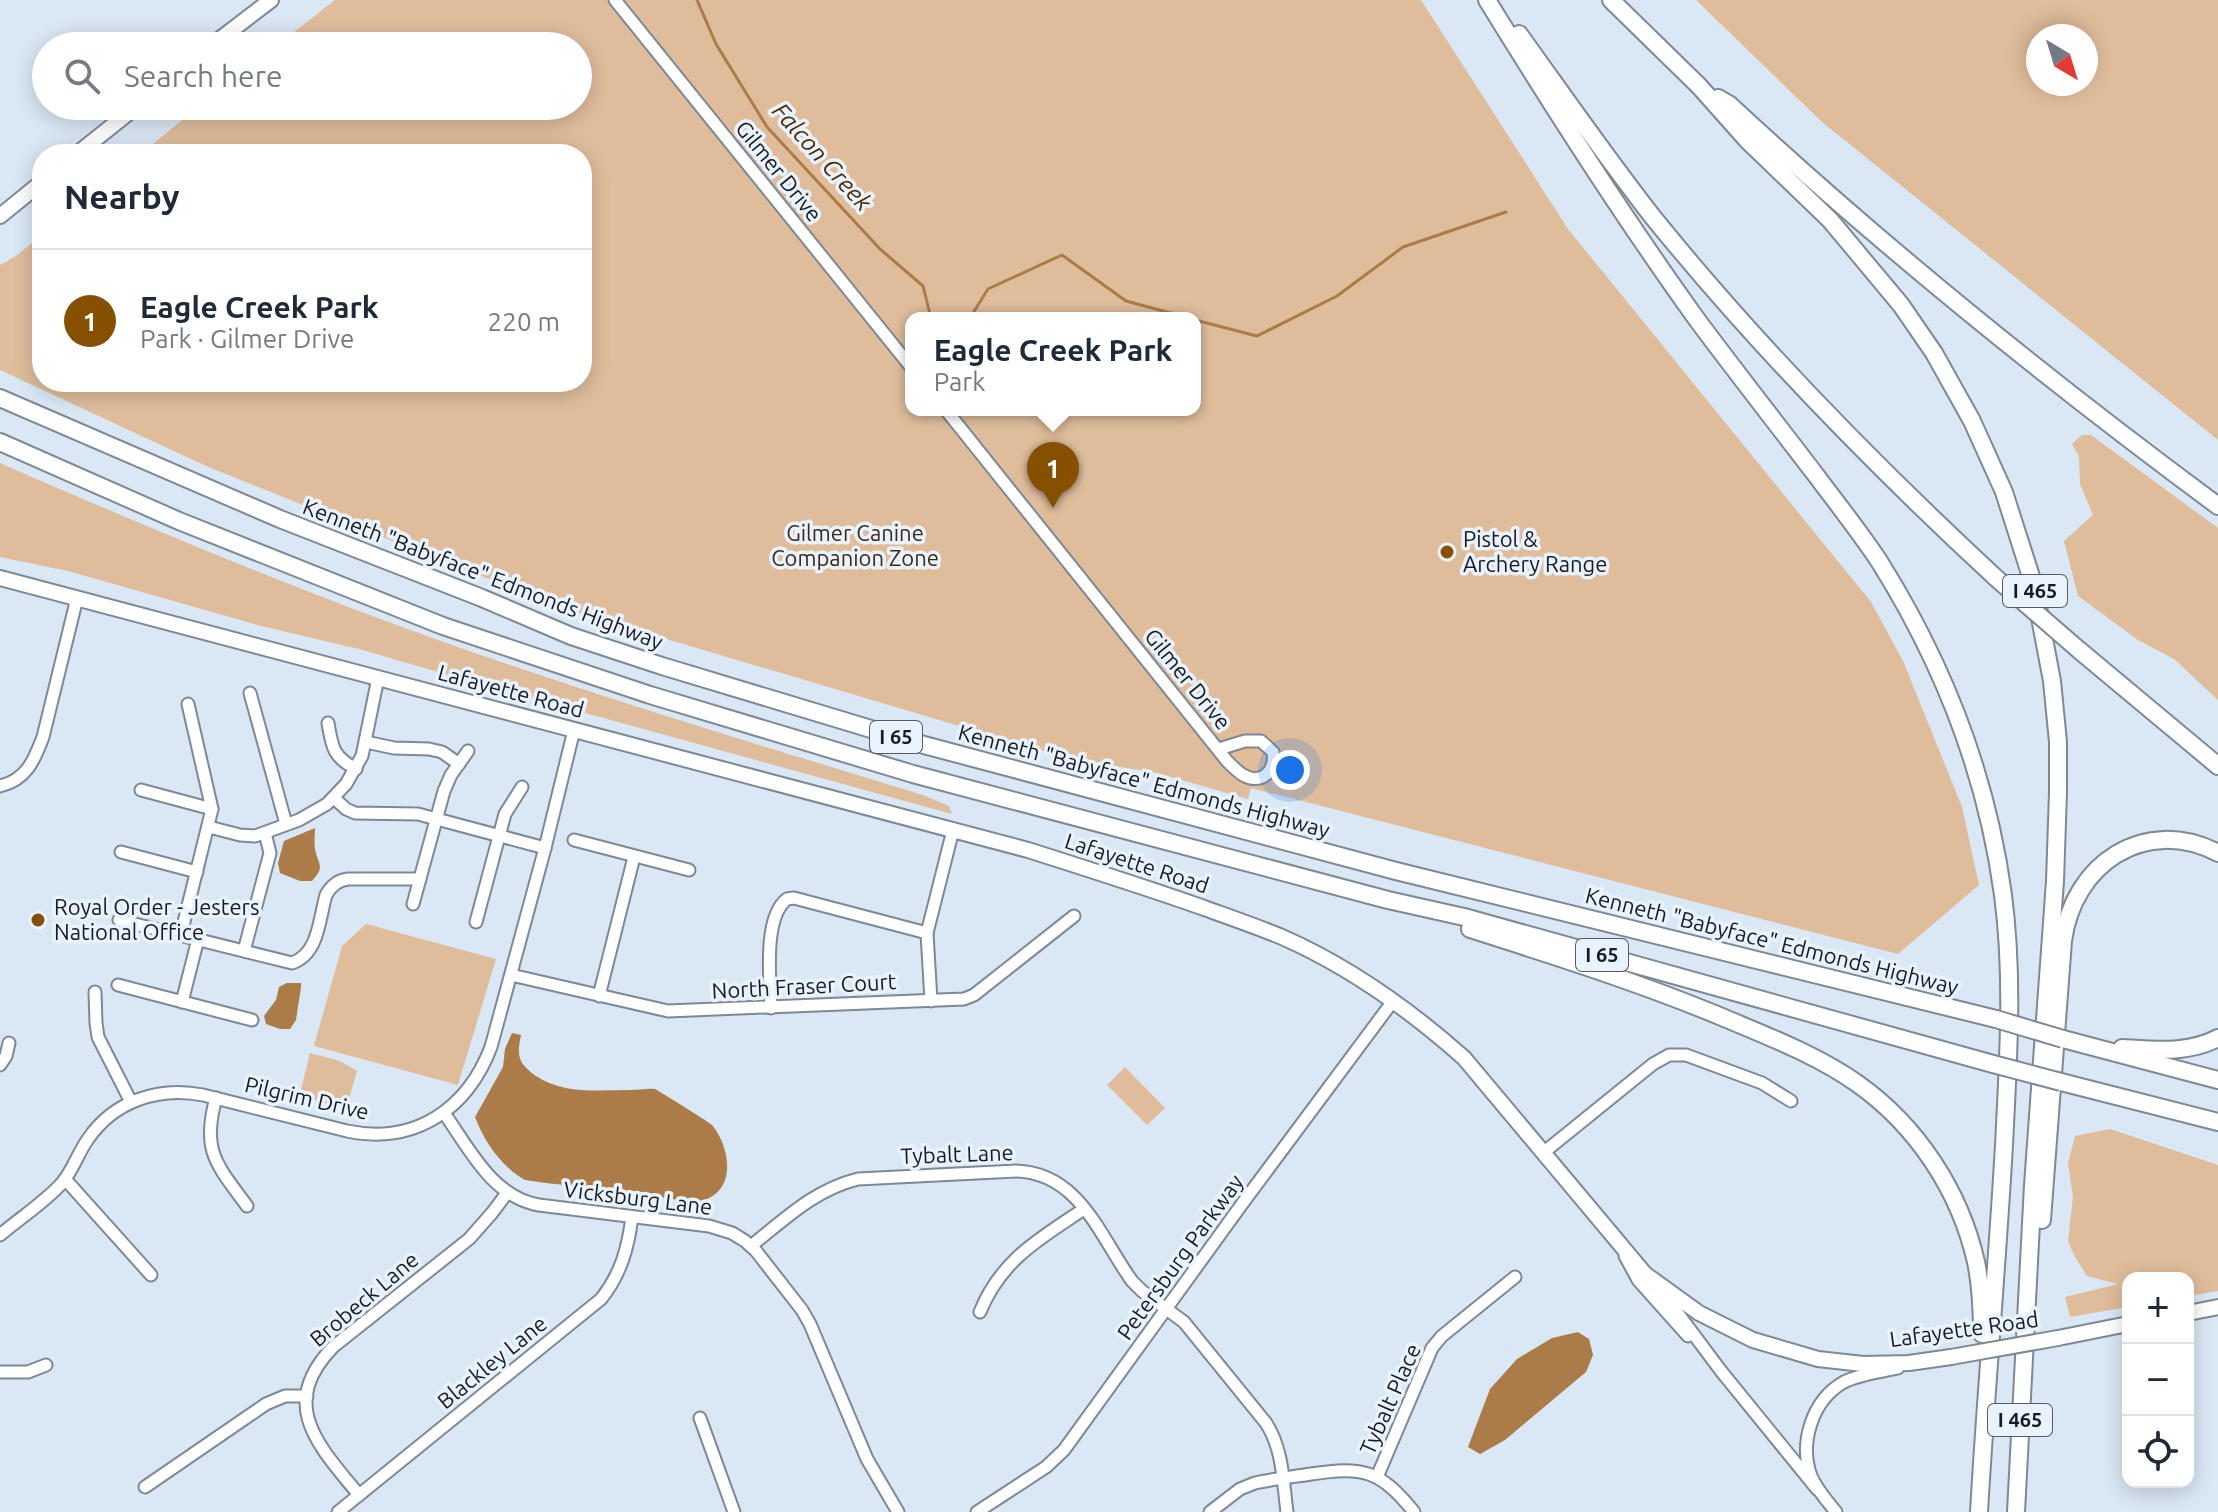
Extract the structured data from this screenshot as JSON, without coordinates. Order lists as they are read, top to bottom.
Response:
{
  "streets": {
    "highway": ["Kenneth \"Babyface\" Edmonds Highway", "I 465", "I 65"],
    "main road": ["Lafayette Road"],
    "street": [
      "Gilmer Drive",
      "North Fraser Court",
      "Pilgrim Drive",
      "Tybalt Lane",
      "Vicksburg Lane",
      "Petersburg Parkway",
      "Brobeck Lane",
      "Blackley Lane",
      "Tybalt Place"
    ]
  },
  "crossings": [
    ["Lafayette Road", "Pilgrim Drive"],
    ["Lafayette Road", "Petersburg Parkway"],
    ["North Fraser Court", "Pilgrim Drive"],
    ["Pilgrim Drive", "Vicksburg Lane"],
    ["Tybalt Lane", "Vicksburg Lane"],
    ["Tybalt Lane", "Petersburg Parkway"],
    ["Vicksburg Lane", "Brobeck Lane"],
    ["Vicksburg Lane", "Blackley Lane"]
  ],
  "water": ["Falcon Creek"],
  "parks": ["Gilmer Canine Companion Zone"],
  "places": ["Pistol & Archery Range", "Royal Order - Jesters National Office"],
  "north": "bottom right",
  "page": {
    "search": "Search here",
    "heading": "Nearby",
    "list": [
      {
        "mark": "1",
        "name": "Eagle Creek Park",
        "note": "Park · Gilmer Drive",
        "value": "220 m"
      }
    ],
    "popup": ["Eagle Creek Park", "Park"],
    "pins": "1",
    "map_buttons": ["+", "−"]
  }
}
